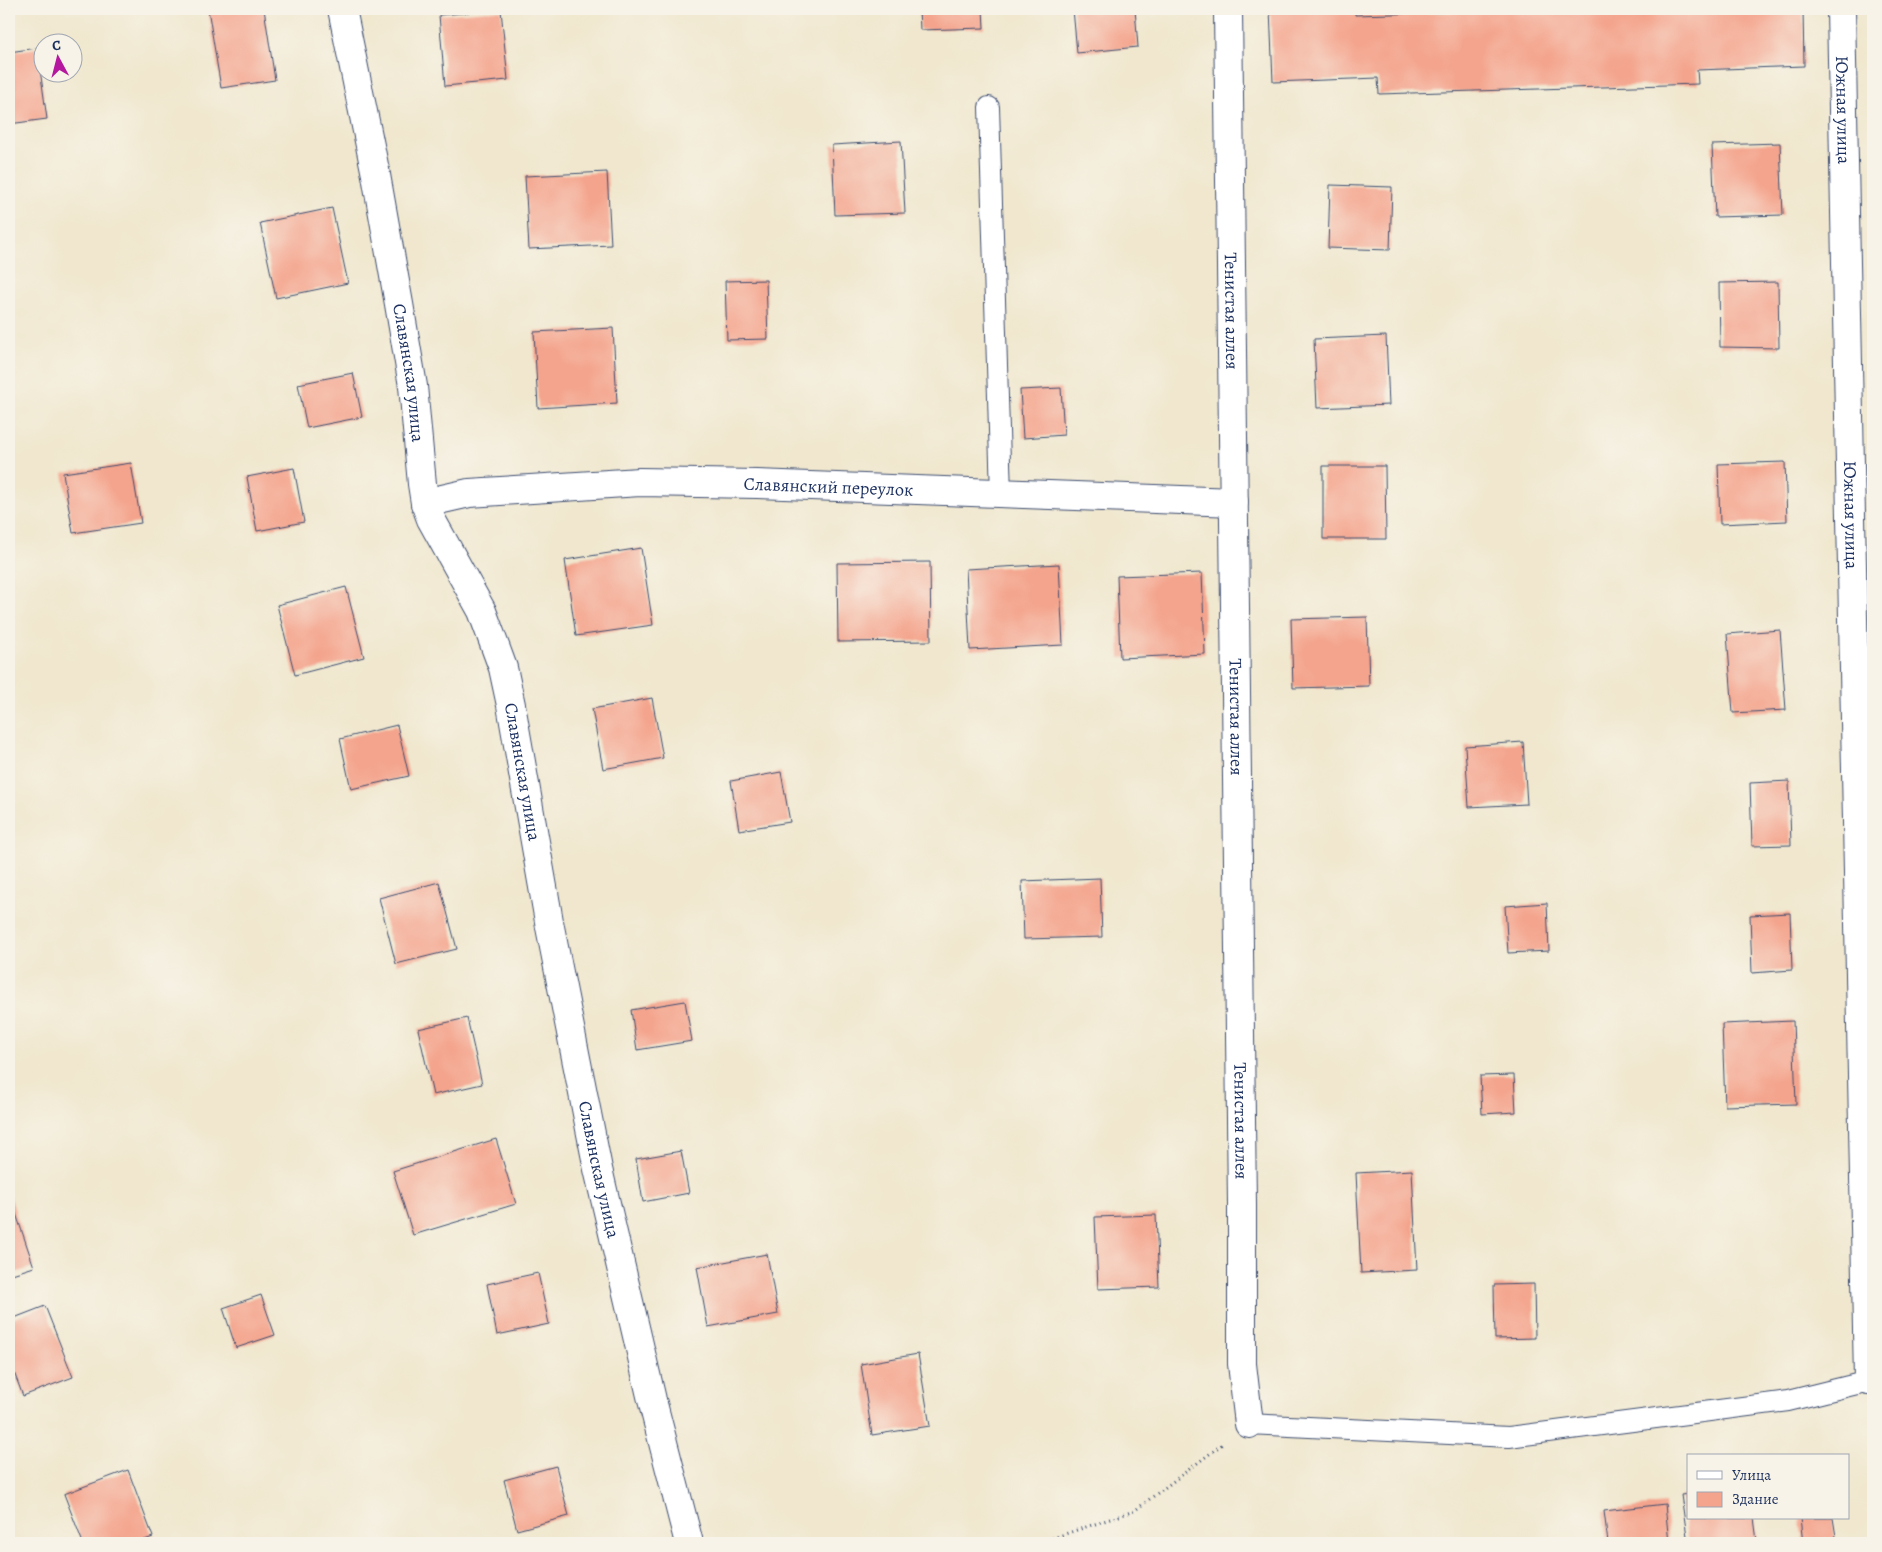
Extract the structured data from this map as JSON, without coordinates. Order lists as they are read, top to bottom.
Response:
{
  "streets": {
    "street": [
      "Южная улица",
      "Тенистая аллея",
      "Славянская улица",
      "Славянский переулок"
    ]
  },
  "crossings": [
    ["Тенистая аллея", "Славянский переулок"],
    ["Славянская улица", "Славянский переулок"]
  ],
  "legend": ["Улица", "Здание"],
  "north": "top"
}
